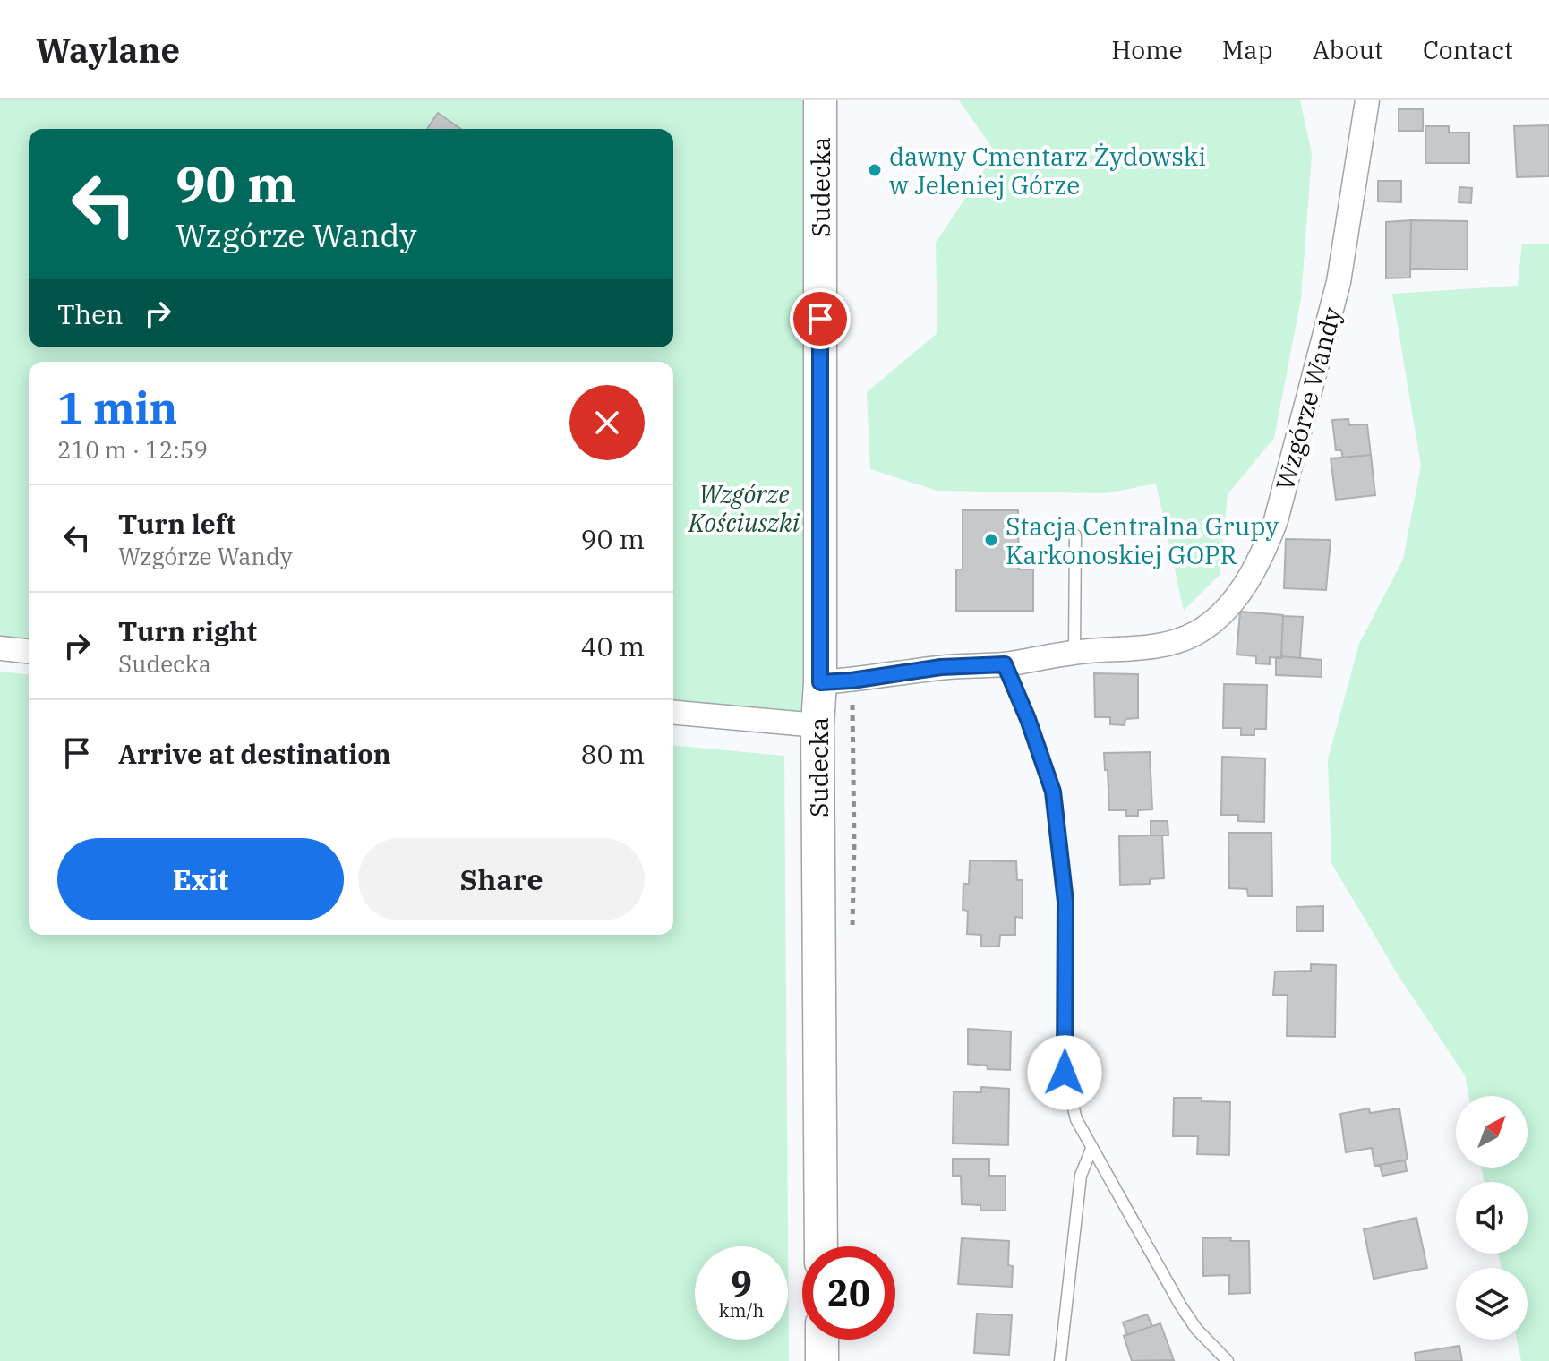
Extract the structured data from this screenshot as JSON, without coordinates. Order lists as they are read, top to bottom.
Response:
{
  "streets": {
    "street": ["Sudecka", "Wzgórze Wandy"]
  },
  "crossings": [
    ["Sudecka", "Wzgórze Wandy"]
  ],
  "parks": ["Wzgórze Kościuszki"],
  "places": ["dawny Cmentarz Żydowski w Jeleniej Górze", "Stacja Centralna Grupy Karkonoskiej GOPR"],
  "north": "top right",
  "page": {
    "header": "Waylane",
    "nav": [
      "Home",
      "Map",
      "About",
      "Contact"
    ],
    "turn": ["90 m", "Wzgórze Wandy"],
    "then": "Then",
    "heading": ["1 min", "210 m · 12:59"],
    "list": [
      {
        "name": "Turn left",
        "note": "Wzgórze Wandy",
        "value": "90 m"
      },
      {
        "name": "Turn right",
        "note": "Sudecka",
        "value": "40 m"
      },
      {
        "name": "Arrive at destination",
        "value": "80 m"
      }
    ],
    "buttons": ["Exit", "Share"],
    "speed": "9 km/h",
    "limit": "20"
  }
}
